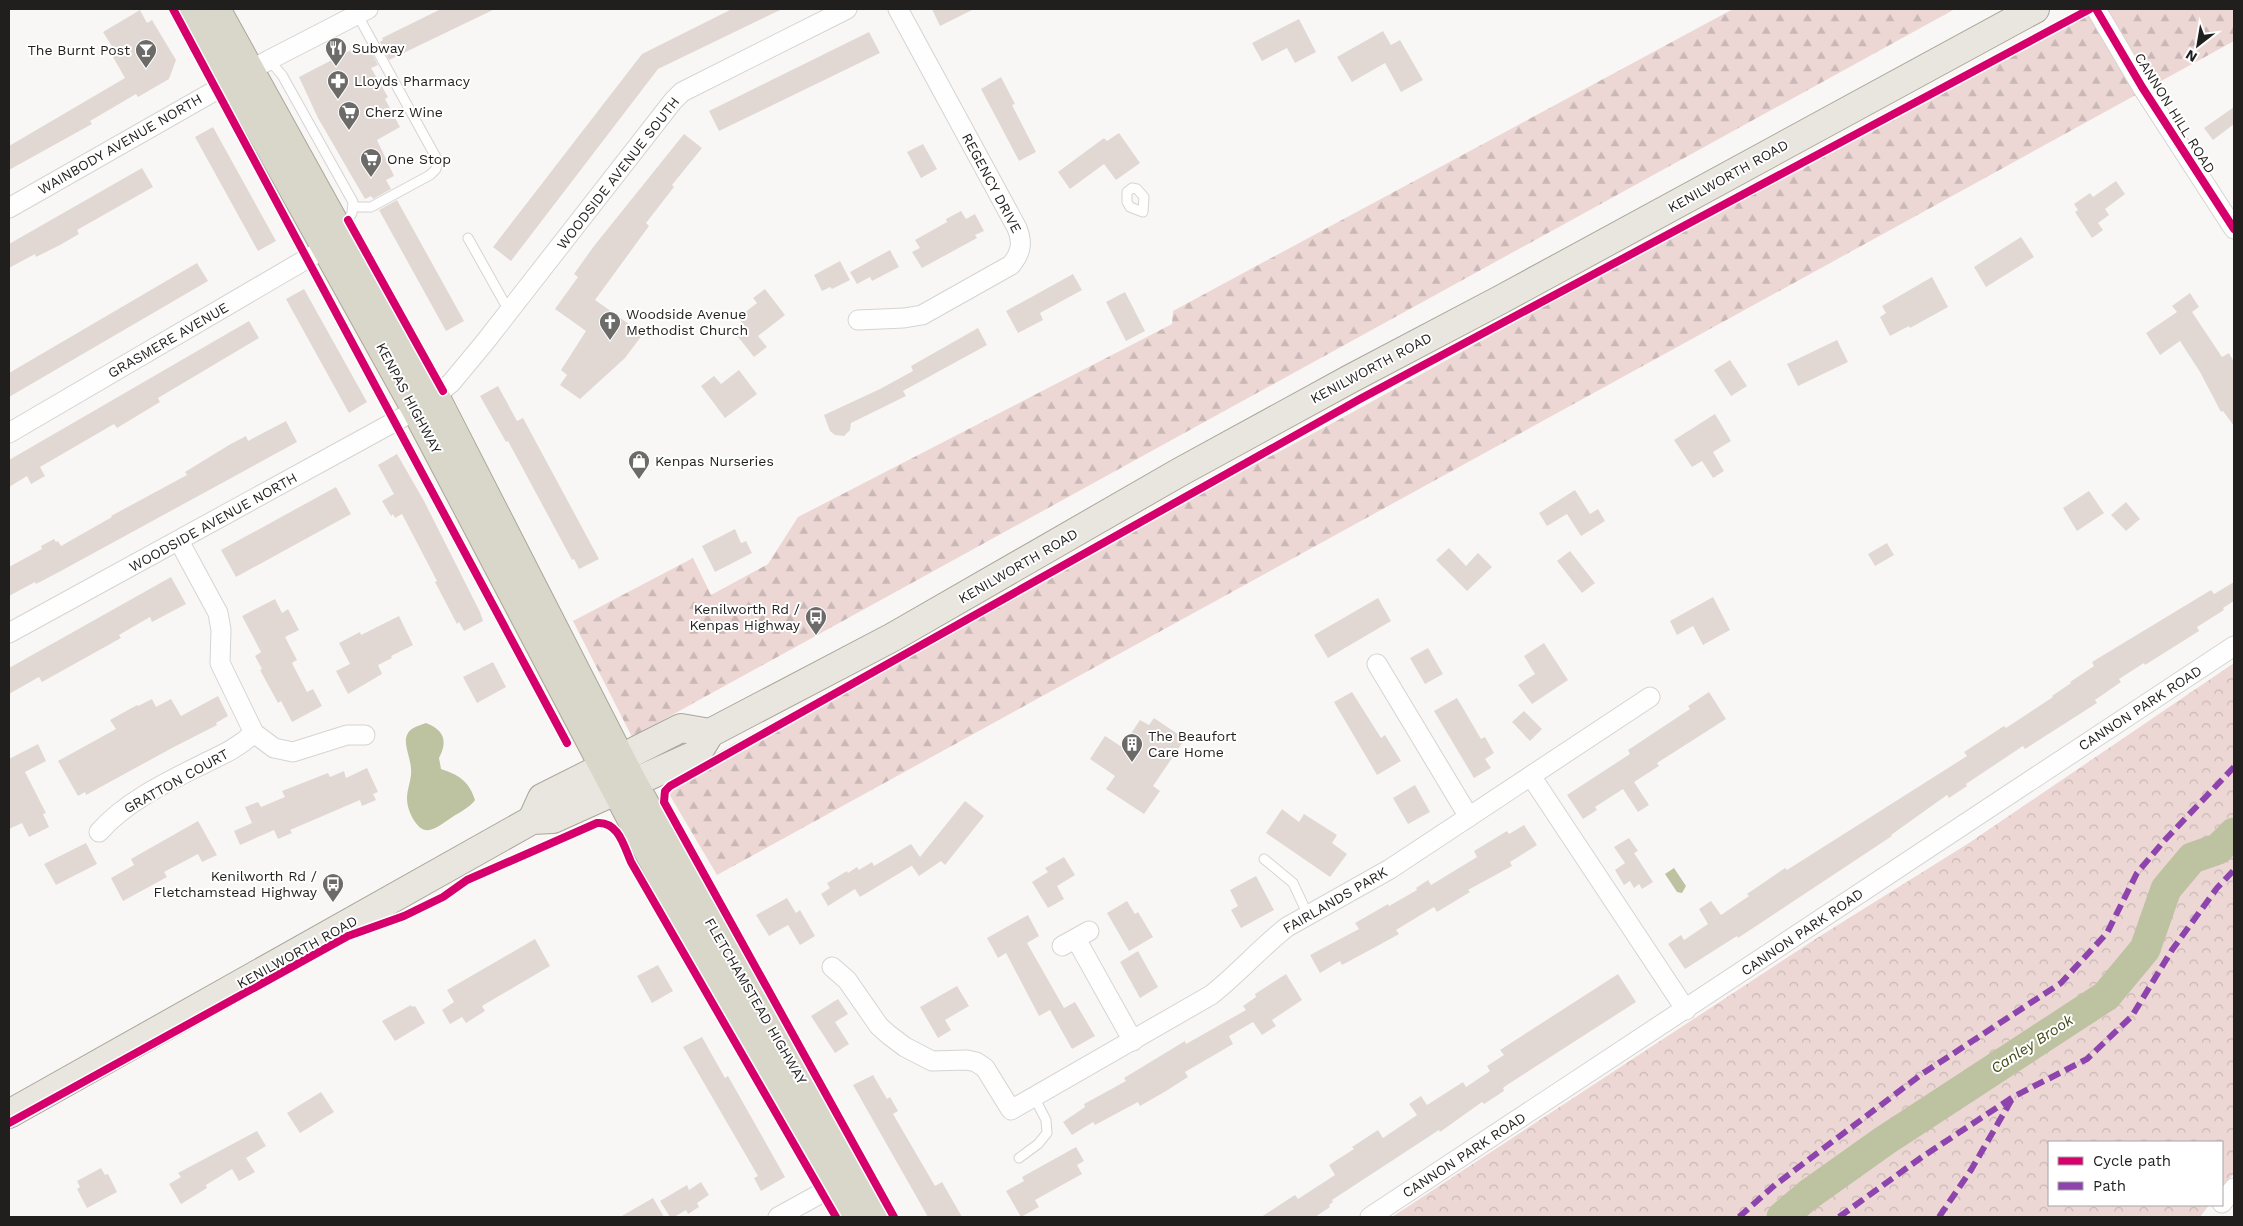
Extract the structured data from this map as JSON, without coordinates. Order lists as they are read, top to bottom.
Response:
{
  "streets": {
    "highway": ["KENPAS HIGHWAY", "FLETCHAMSTEAD HIGHWAY"],
    "main road": ["KENILWORTH ROAD"],
    "street": [
      "CANNON HILL ROAD",
      "WAINBODY AVENUE NORTH",
      "WOODSIDE AVENUE SOUTH",
      "REGENCY DRIVE",
      "GRASMERE AVENUE",
      "WOODSIDE AVENUE NORTH",
      "CANNON PARK ROAD",
      "GRATTON COURT",
      "FAIRLANDS PARK"
    ]
  },
  "crossings": [
    ["WAINBODY AVENUE NORTH", "KENPAS HIGHWAY"],
    ["WOODSIDE AVENUE SOUTH", "KENPAS HIGHWAY"],
    ["WOODSIDE AVENUE SOUTH", "WOODSIDE AVENUE NORTH"],
    ["KENILWORTH ROAD", "KENPAS HIGHWAY"],
    ["KENILWORTH ROAD", "FLETCHAMSTEAD HIGHWAY"],
    ["GRASMERE AVENUE", "KENPAS HIGHWAY"],
    ["KENPAS HIGHWAY", "WOODSIDE AVENUE NORTH"],
    ["KENPAS HIGHWAY", "FLETCHAMSTEAD HIGHWAY"]
  ],
  "water": ["Canley Brook"],
  "places": {
    "restaurant": ["Subway"],
    "bar": ["The Burnt Post"],
    "pharmacy": ["Lloyds Pharmacy"],
    "supermarket": ["Cherz Wine", "One Stop"],
    "church": ["Woodside Avenue Methodist Church"],
    "shop": ["Kenpas Nurseries"],
    "bus stop": ["Kenilworth Rd / Kenpas Highway", "Kenilworth Rd / Fletchamstead Highway"],
    "building": ["The Beaufort Care Home"]
  },
  "legend": ["Cycle path", "Path"],
  "north": "bottom left"
}
